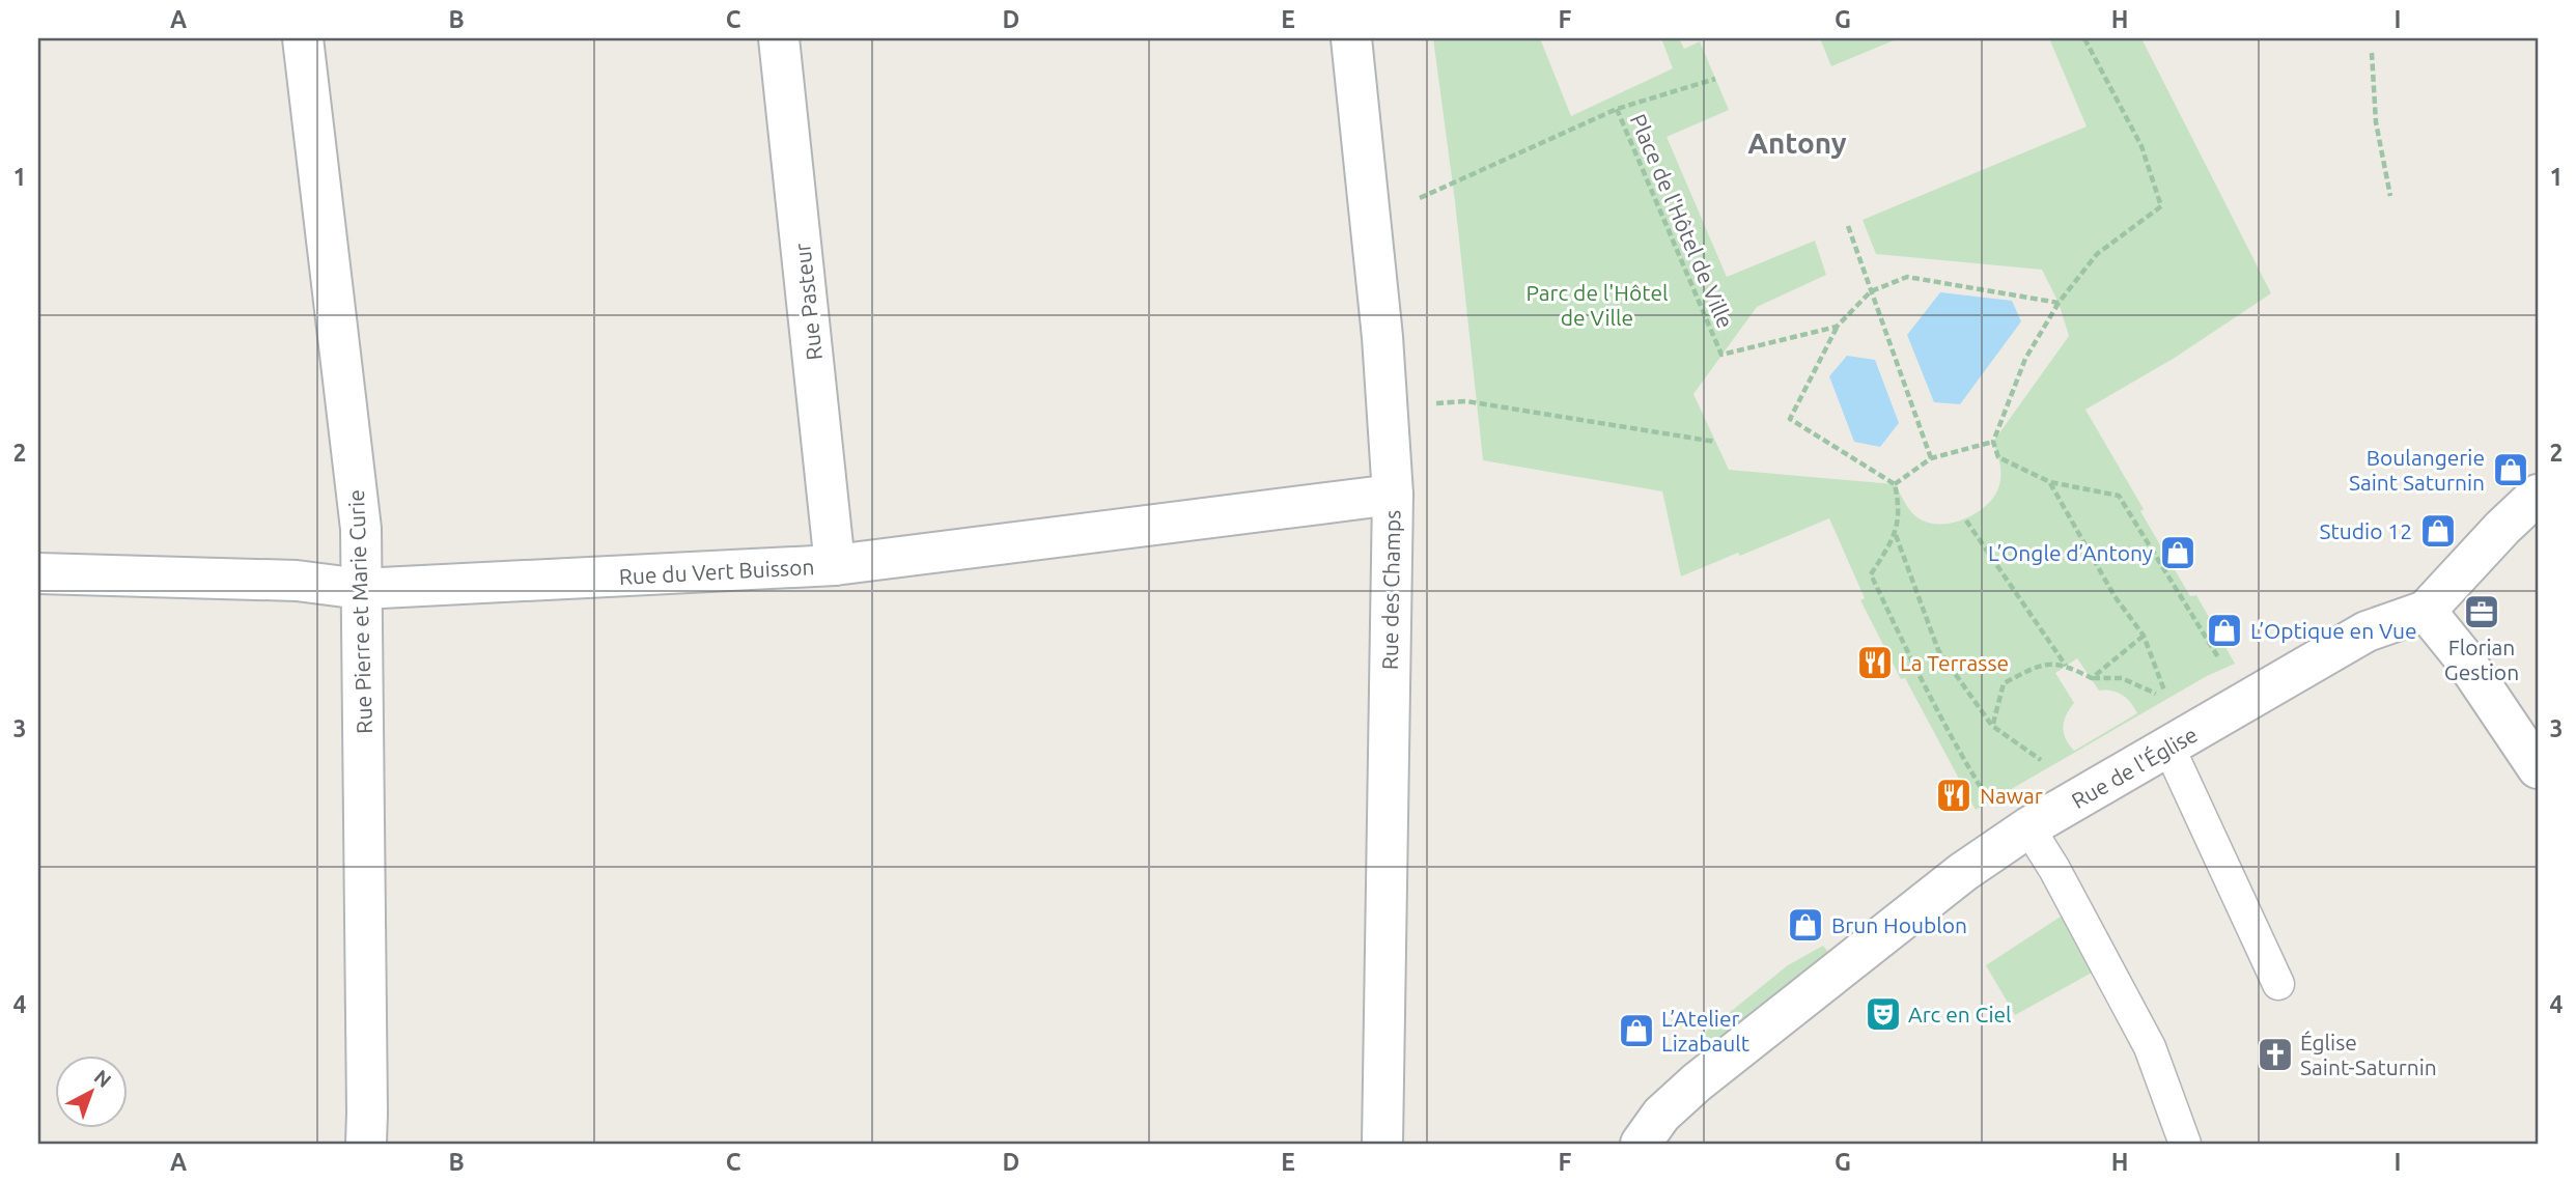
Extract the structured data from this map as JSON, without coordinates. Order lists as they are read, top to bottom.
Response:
{
  "streets": {
    "street": [
      "Rue Pasteur",
      "Rue du Vert Buisson",
      "Rue des Champs",
      "Rue Pierre et Marie Curie",
      "Rue de l'Église"
    ],
    "path": ["Place de l'Hôtel de Ville"]
  },
  "crossings": [
    ["Rue Pasteur", "Rue du Vert Buisson"],
    ["Rue du Vert Buisson", "Rue des Champs"],
    ["Rue du Vert Buisson", "Rue Pierre et Marie Curie"]
  ],
  "districts": ["Antony"],
  "parks": ["Parc de l'Hôtel de Ville"],
  "places": {
    "shop": [
      "Boulangerie Saint Saturnin",
      "Studio 12",
      "L’Ongle d’Antony",
      "L’Optique en Vue",
      "Brun Houblon",
      "L’Atelier Lizabault"
    ],
    "office": ["Florian Gestion"],
    "restaurant": ["La Terrasse", "Nawar"],
    "theatre": ["Arc en Ciel"],
    "church": ["Église Saint-Saturnin"]
  },
  "north": "top right",
  "grid": {
    "columns": [
      "A",
      "B",
      "C",
      "D",
      "E",
      "F",
      "G",
      "H",
      "I"
    ],
    "rows": [
      "1",
      "2",
      "3",
      "4"
    ]
  }
}
